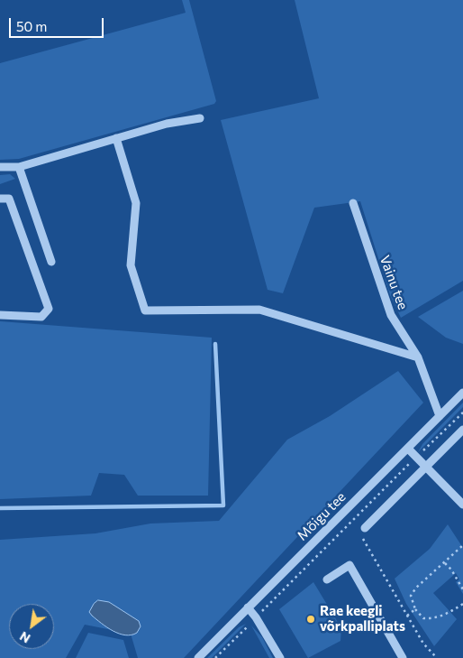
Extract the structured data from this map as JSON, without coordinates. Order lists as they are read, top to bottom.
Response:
{
  "streets": {
    "street": ["Vainu tee", "Mõigu tee"]
  },
  "crossings": [
    ["Vainu tee", "Mõigu tee"]
  ],
  "places": ["Rae keegli võrkpalliplats"],
  "scale_bar": "50 m",
  "north": "bottom left"
}
